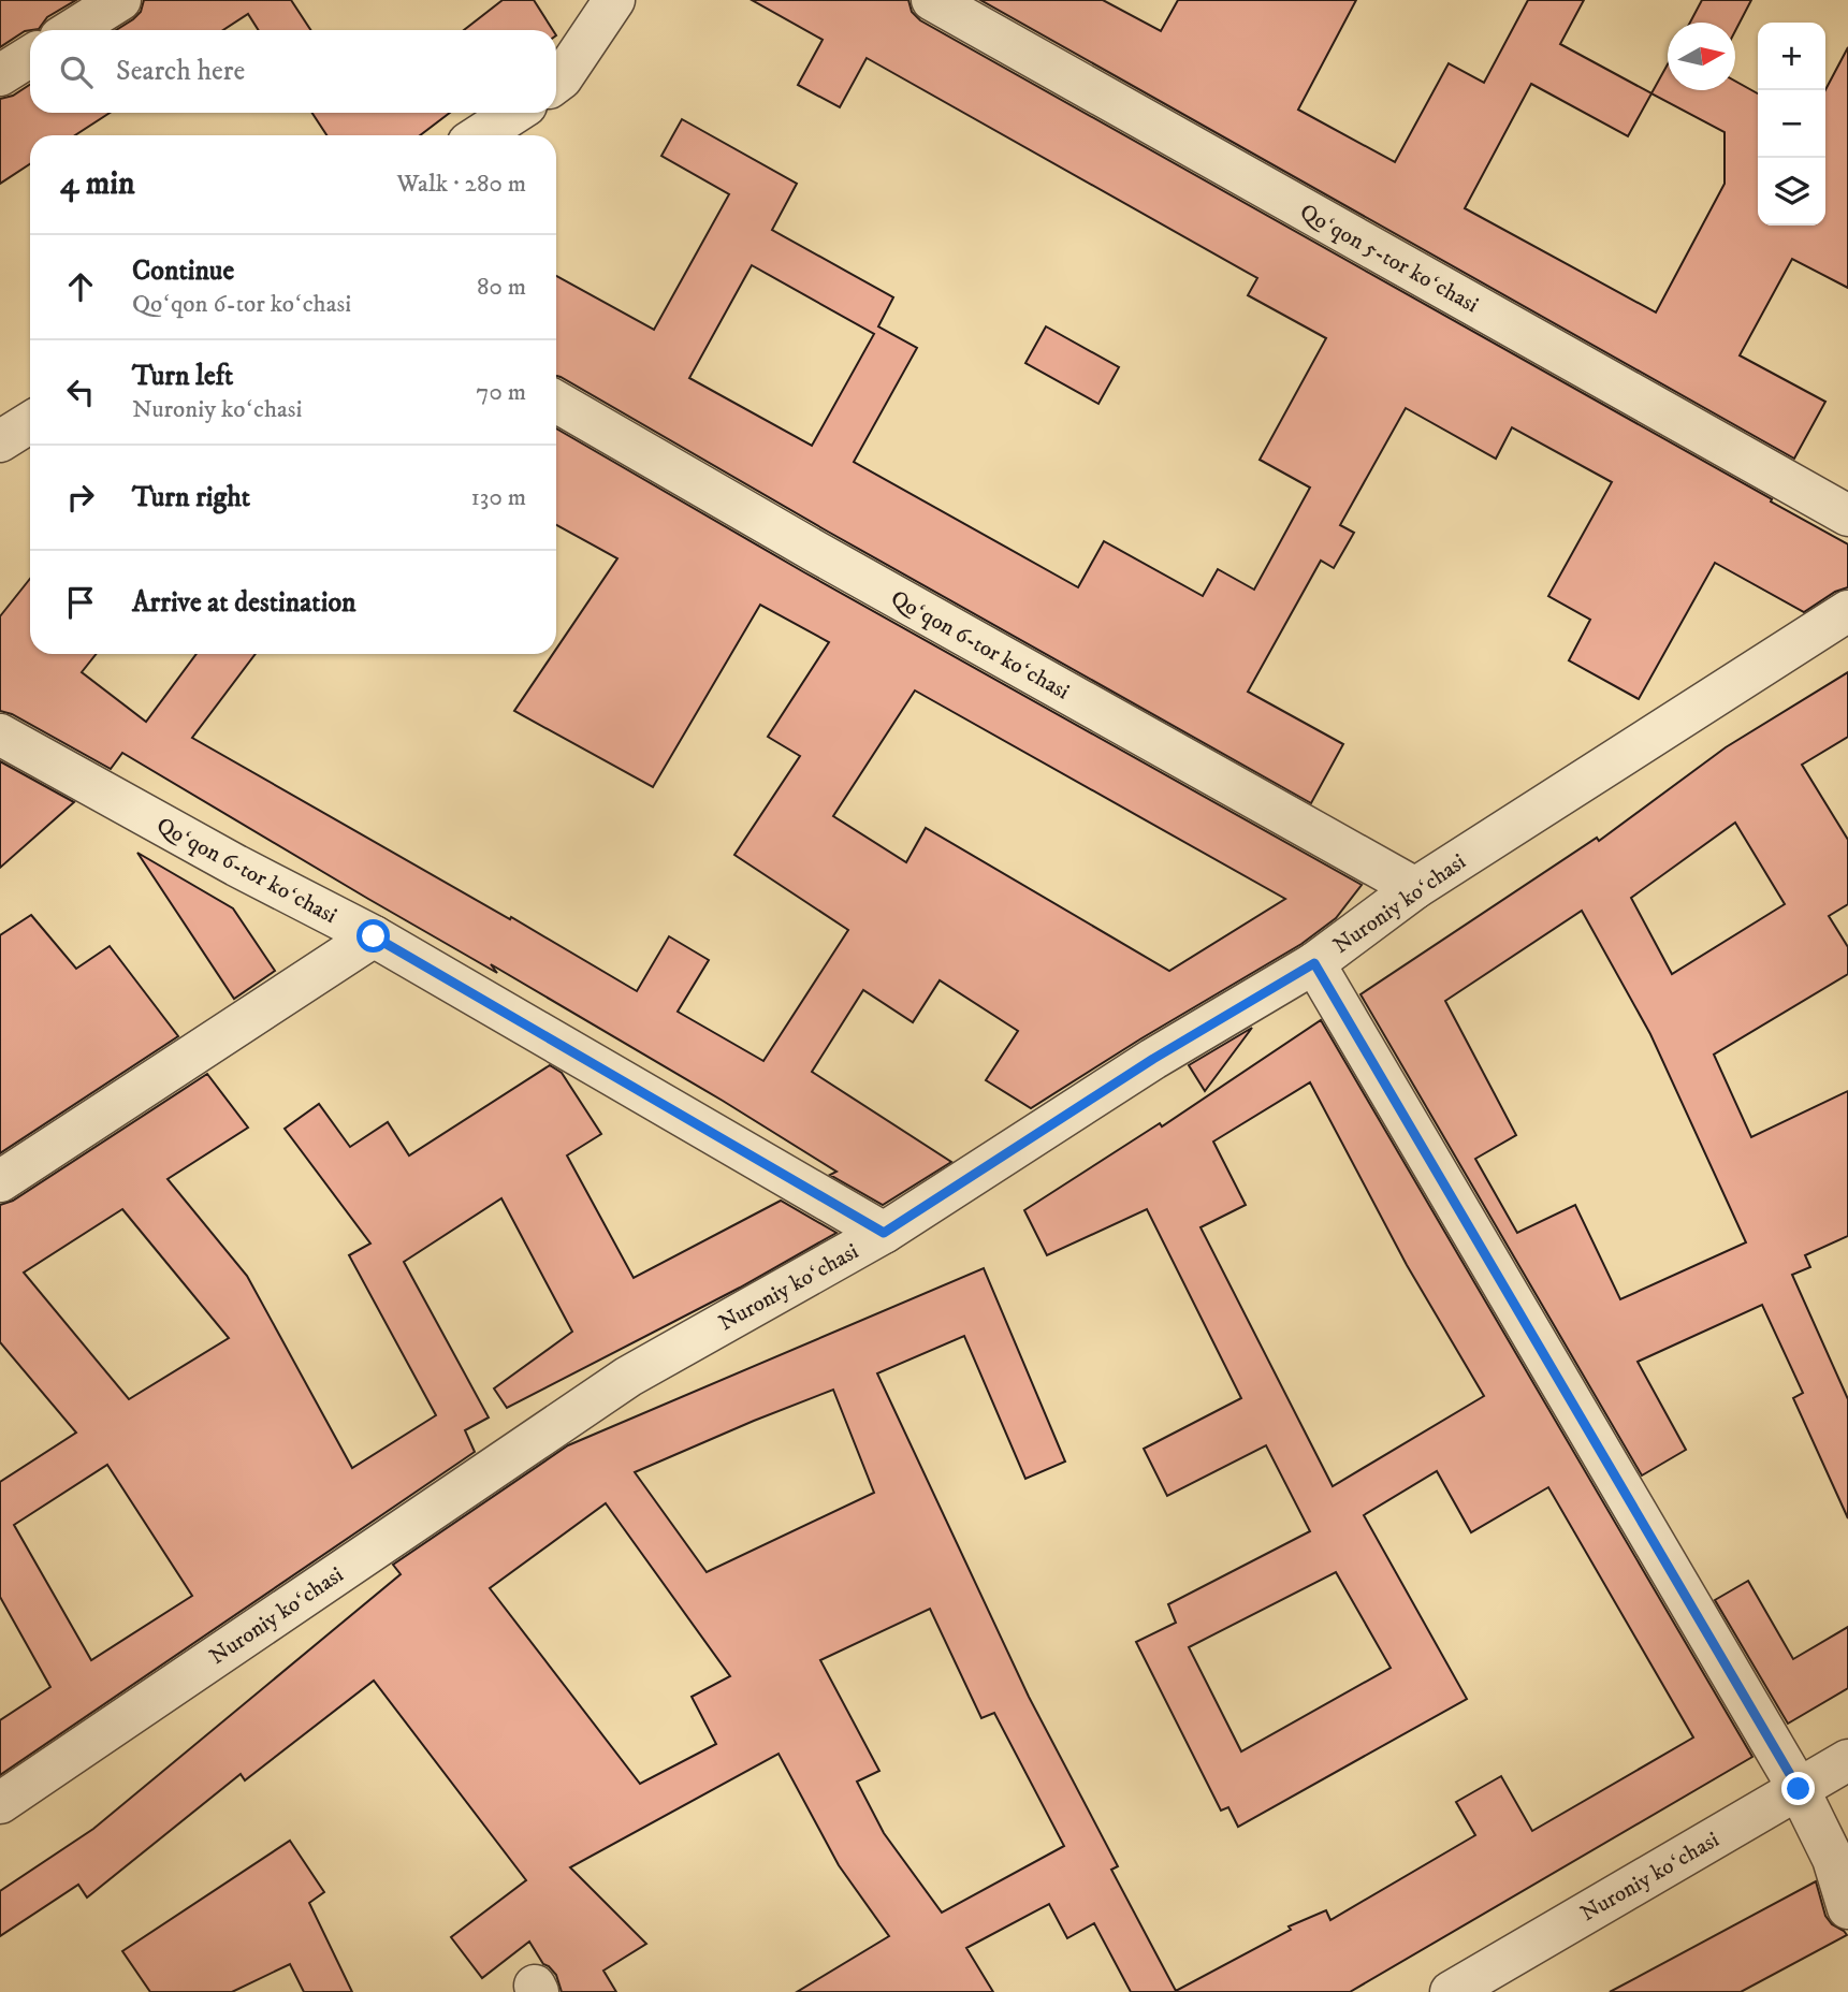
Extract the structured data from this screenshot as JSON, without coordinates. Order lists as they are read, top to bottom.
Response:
{
  "streets": {
    "street": ["Qoʻqon 5-tor koʻchasi", "Qoʻqon 6-tor koʻchasi", "Nuroniy koʻchasi"]
  },
  "crossings": [
    ["Qoʻqon 6-tor koʻchasi", "Nuroniy koʻchasi"]
  ],
  "north": "right",
  "page": {
    "map_buttons": ["+", "−"],
    "search": "Search here",
    "heading": ["4 min", "Walk · 280 m"],
    "list": [
      ["Continue", "Qoʻqon 6-tor koʻchasi", "80 m"],
      ["Turn left", "Nuroniy koʻchasi", "70 m"],
      ["Turn right", "130 m"],
      "Arrive at destination"
    ]
  }
}
